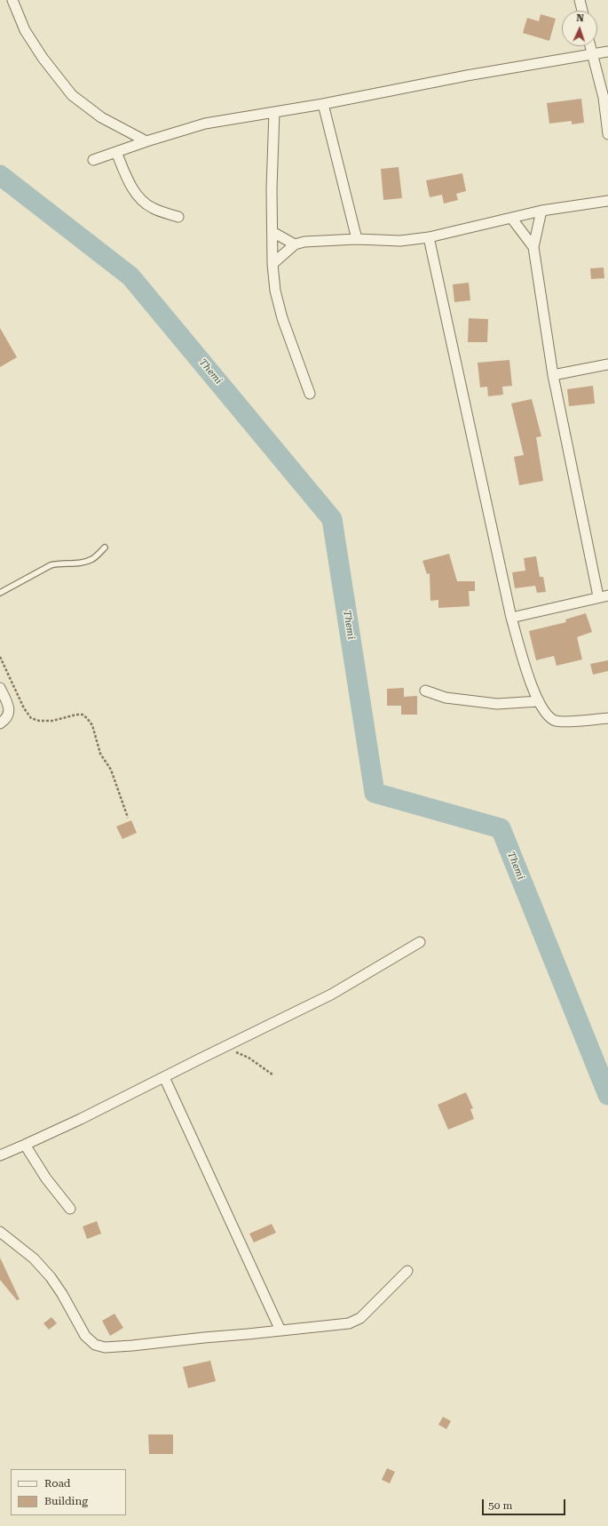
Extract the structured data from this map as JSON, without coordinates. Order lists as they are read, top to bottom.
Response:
{
  "water": ["Themi"],
  "legend": ["Road", "Building"],
  "scale_bar": "50 m",
  "north": "top"
}
